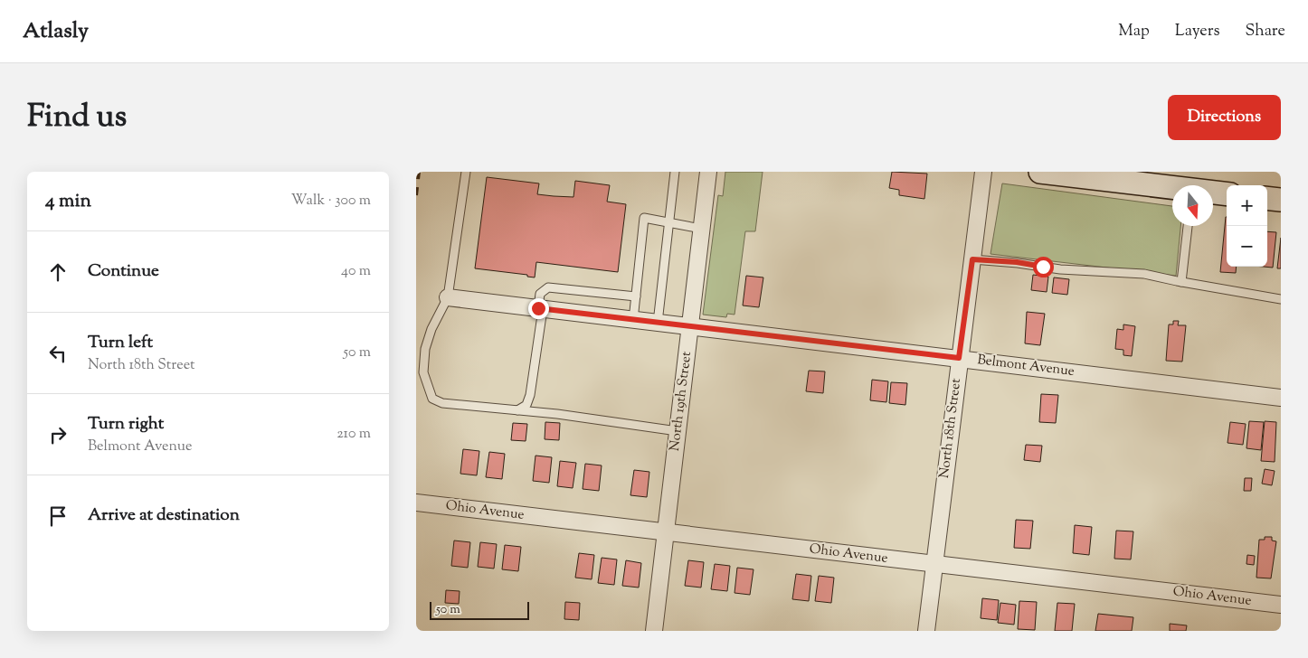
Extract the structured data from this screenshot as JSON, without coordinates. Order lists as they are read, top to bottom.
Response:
{
  "streets": {
    "street": [
      "Belmont Avenue",
      "North 19th Street",
      "North 18th Street",
      "Ohio Avenue"
    ]
  },
  "crossings": [
    ["Belmont Avenue", "North 19th Street"],
    ["Belmont Avenue", "North 18th Street"],
    ["North 19th Street", "Ohio Avenue"],
    ["North 18th Street", "Ohio Avenue"]
  ],
  "scale_bar": "50 m",
  "north": "bottom",
  "page": {
    "header": "Atlasly",
    "nav": ["Map", "Layers", "Share"],
    "title": "Find us",
    "buttons": "Directions",
    "heading": ["4 min", "Walk · 300 m"],
    "map_buttons": ["+", "−"],
    "list": [
      ["Continue", "40 m"],
      ["Turn left", "North 18th Street", "50 m"],
      ["Turn right", "Belmont Avenue", "210 m"],
      "Arrive at destination"
    ],
    "scale": "50 m"
  }
}
